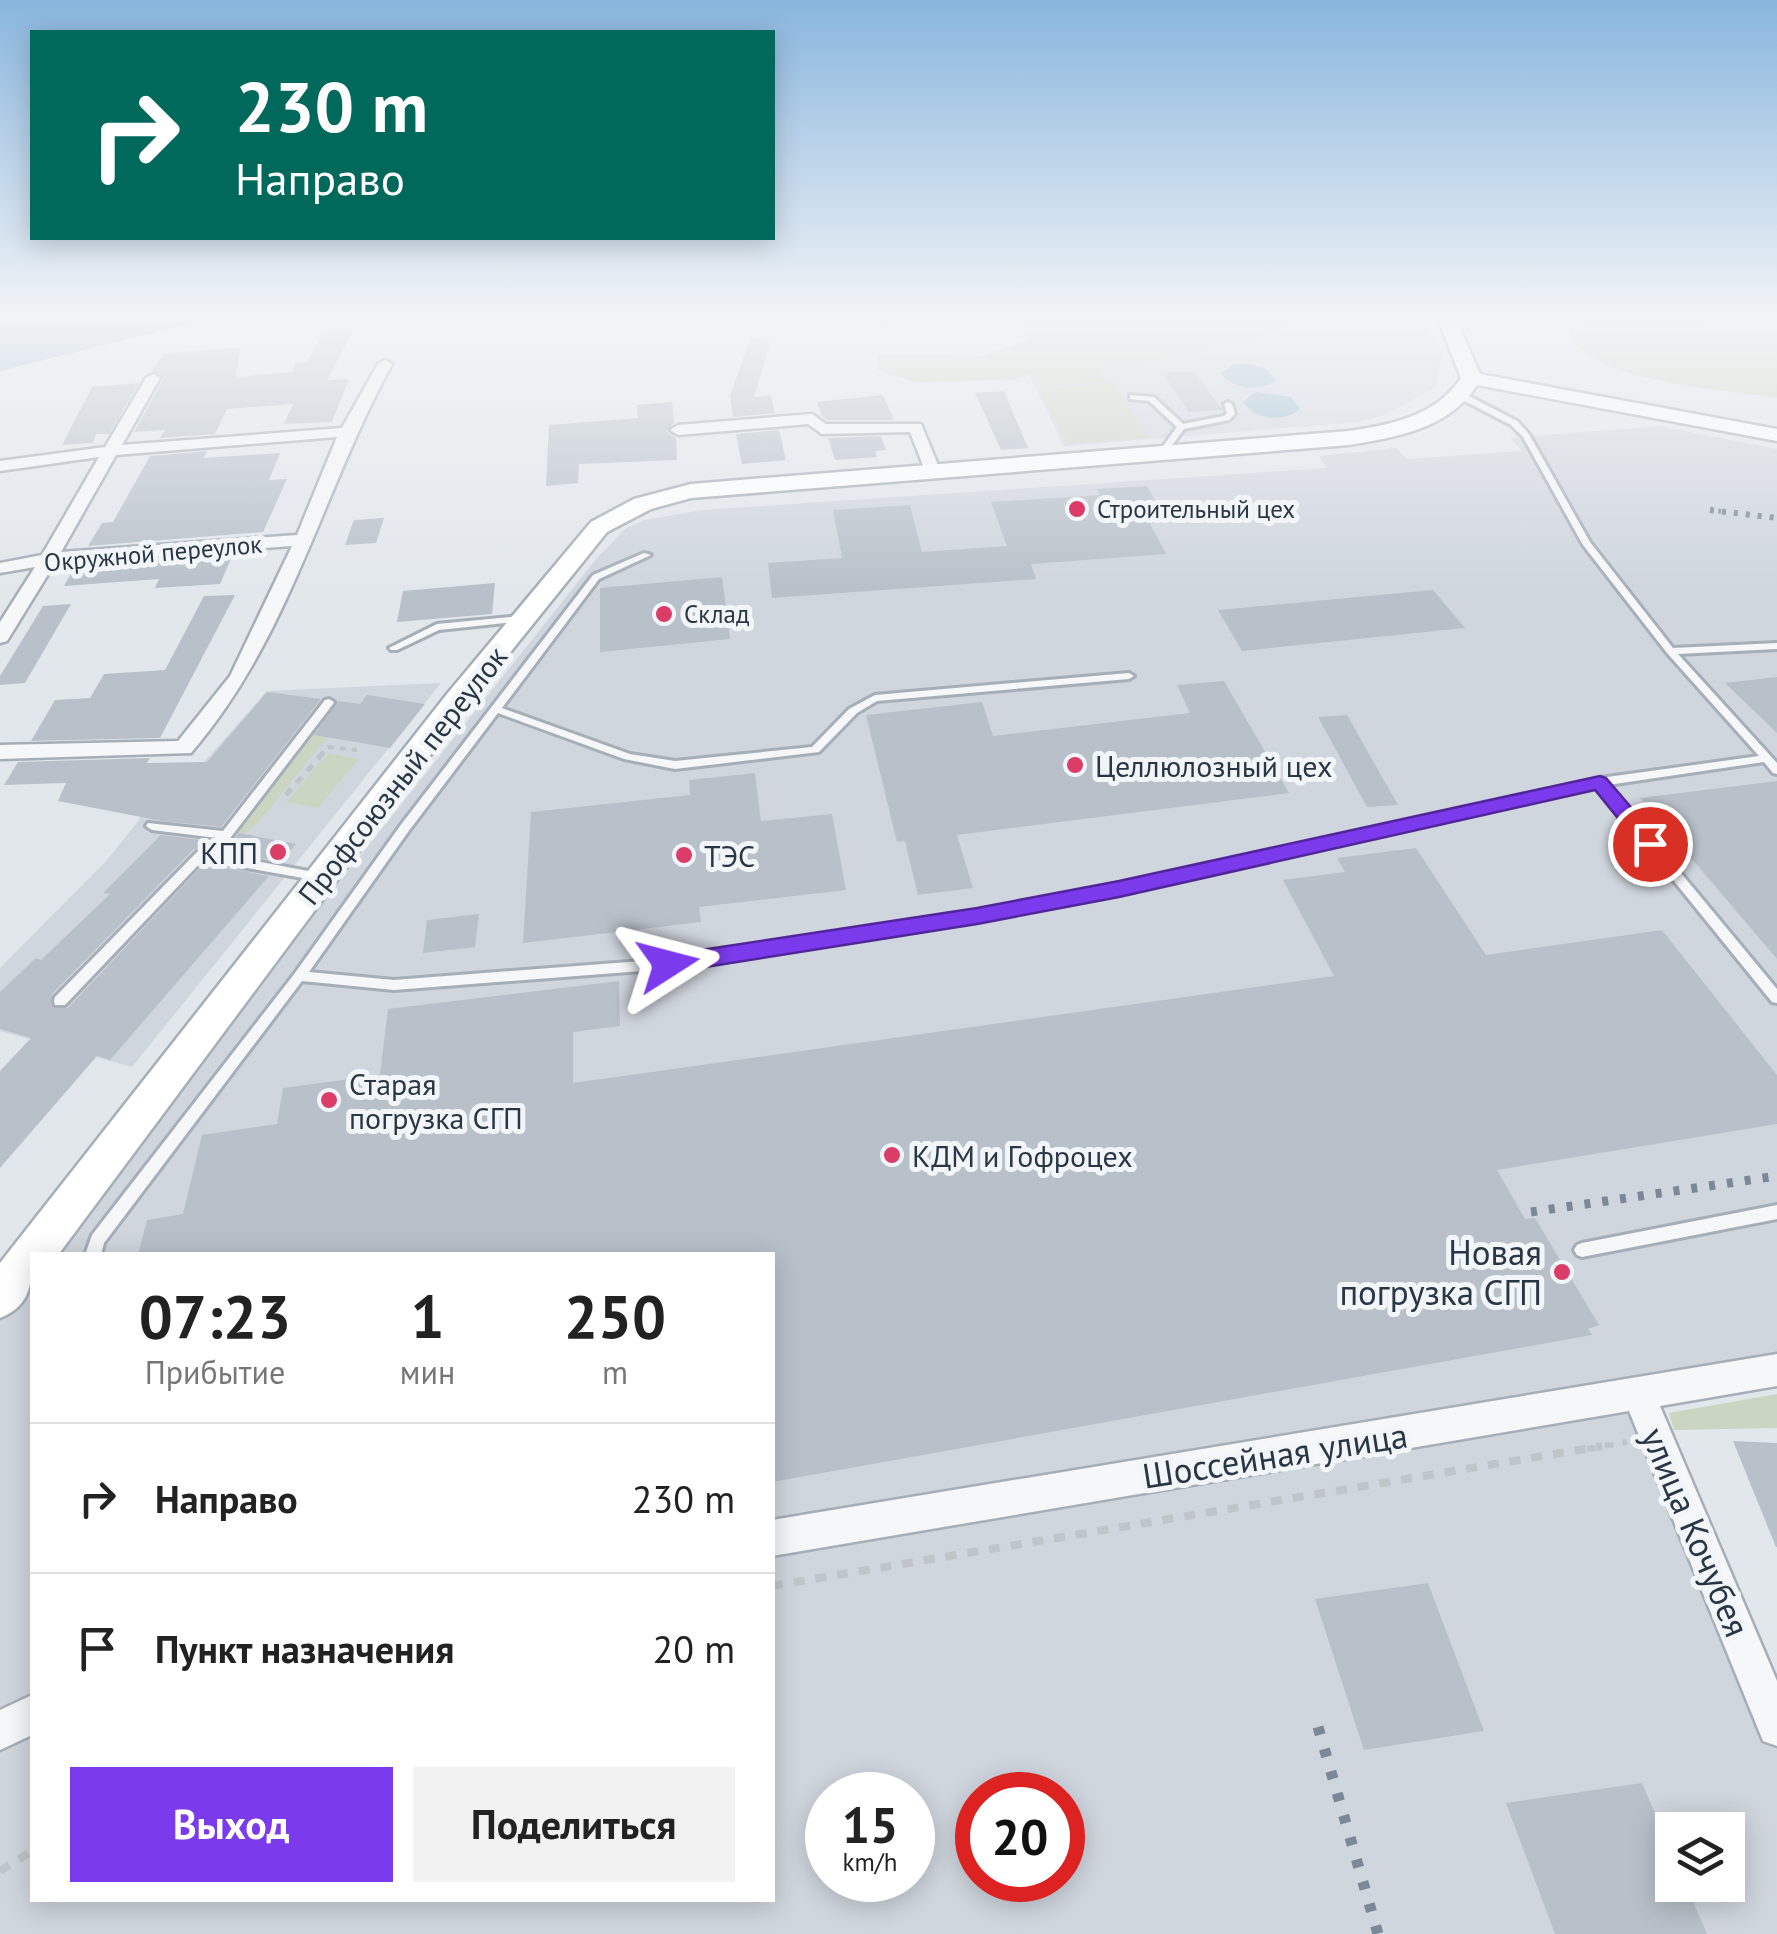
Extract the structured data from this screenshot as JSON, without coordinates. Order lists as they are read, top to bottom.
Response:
{
  "streets": {
    "main road": ["Профсоюзный переулок"],
    "street": ["Окружной переулок", "Шоссейная улица", "улица Кочубея"]
  },
  "crossings": [
    ["Шоссейная улица", "улица Кочубея"]
  ],
  "places": [
    "Строительный цех",
    "Склад",
    "Целлюлозный цех",
    "КПП",
    "ТЭС",
    "Старая погрузка СГП",
    "КДМ и Гофроцех",
    "Новая погрузка СГП"
  ],
  "page": {
    "turn": ["230 m", "Направо"],
    "eta": [
      "07:23",
      "Прибытие",
      "1",
      "мин",
      "250",
      "m"
    ],
    "list": [
      {
        "name": "Направо",
        "value": "230 m"
      },
      {
        "name": "Пункт назначения",
        "value": "20 m"
      }
    ],
    "buttons": ["Выход", "Поделиться"],
    "speed": "15 km/h",
    "limit": "20"
  }
}
